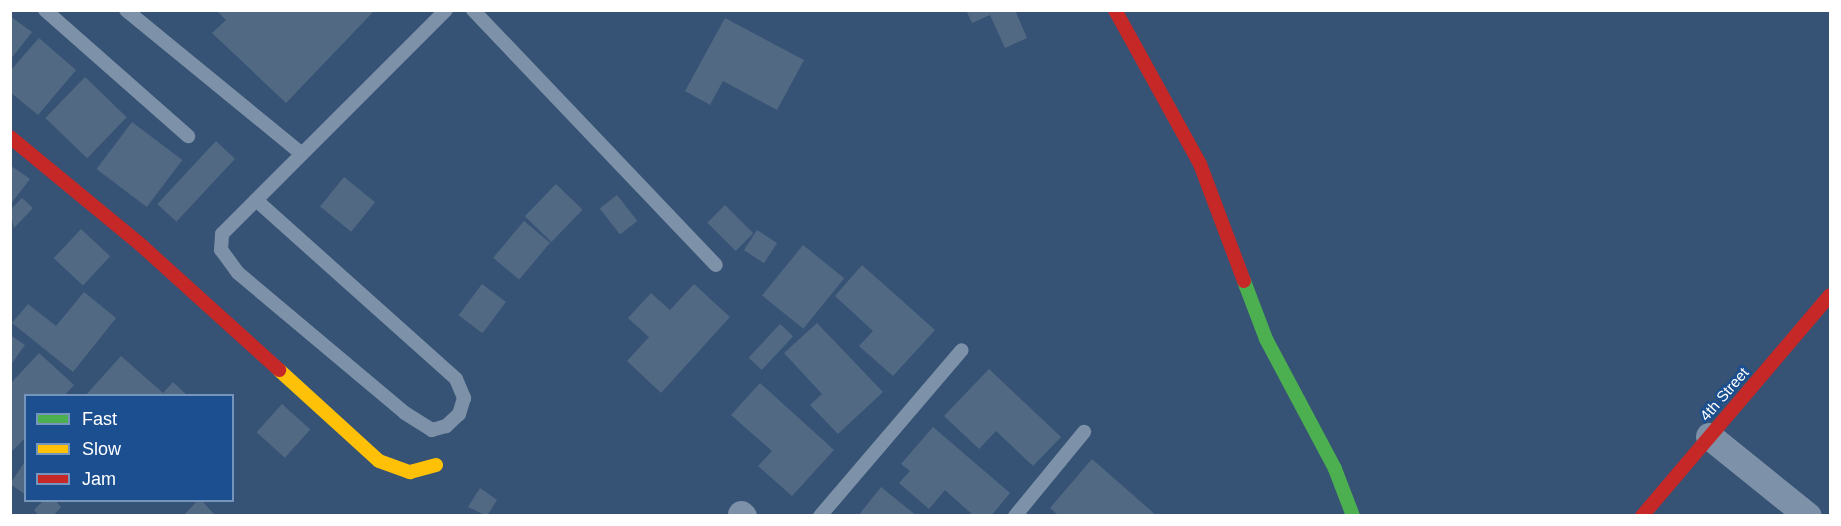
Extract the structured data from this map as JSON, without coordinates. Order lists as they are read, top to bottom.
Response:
{
  "streets": {
    "street": ["4th Street"]
  },
  "legend": ["Fast", "Slow", "Jam"]
}
